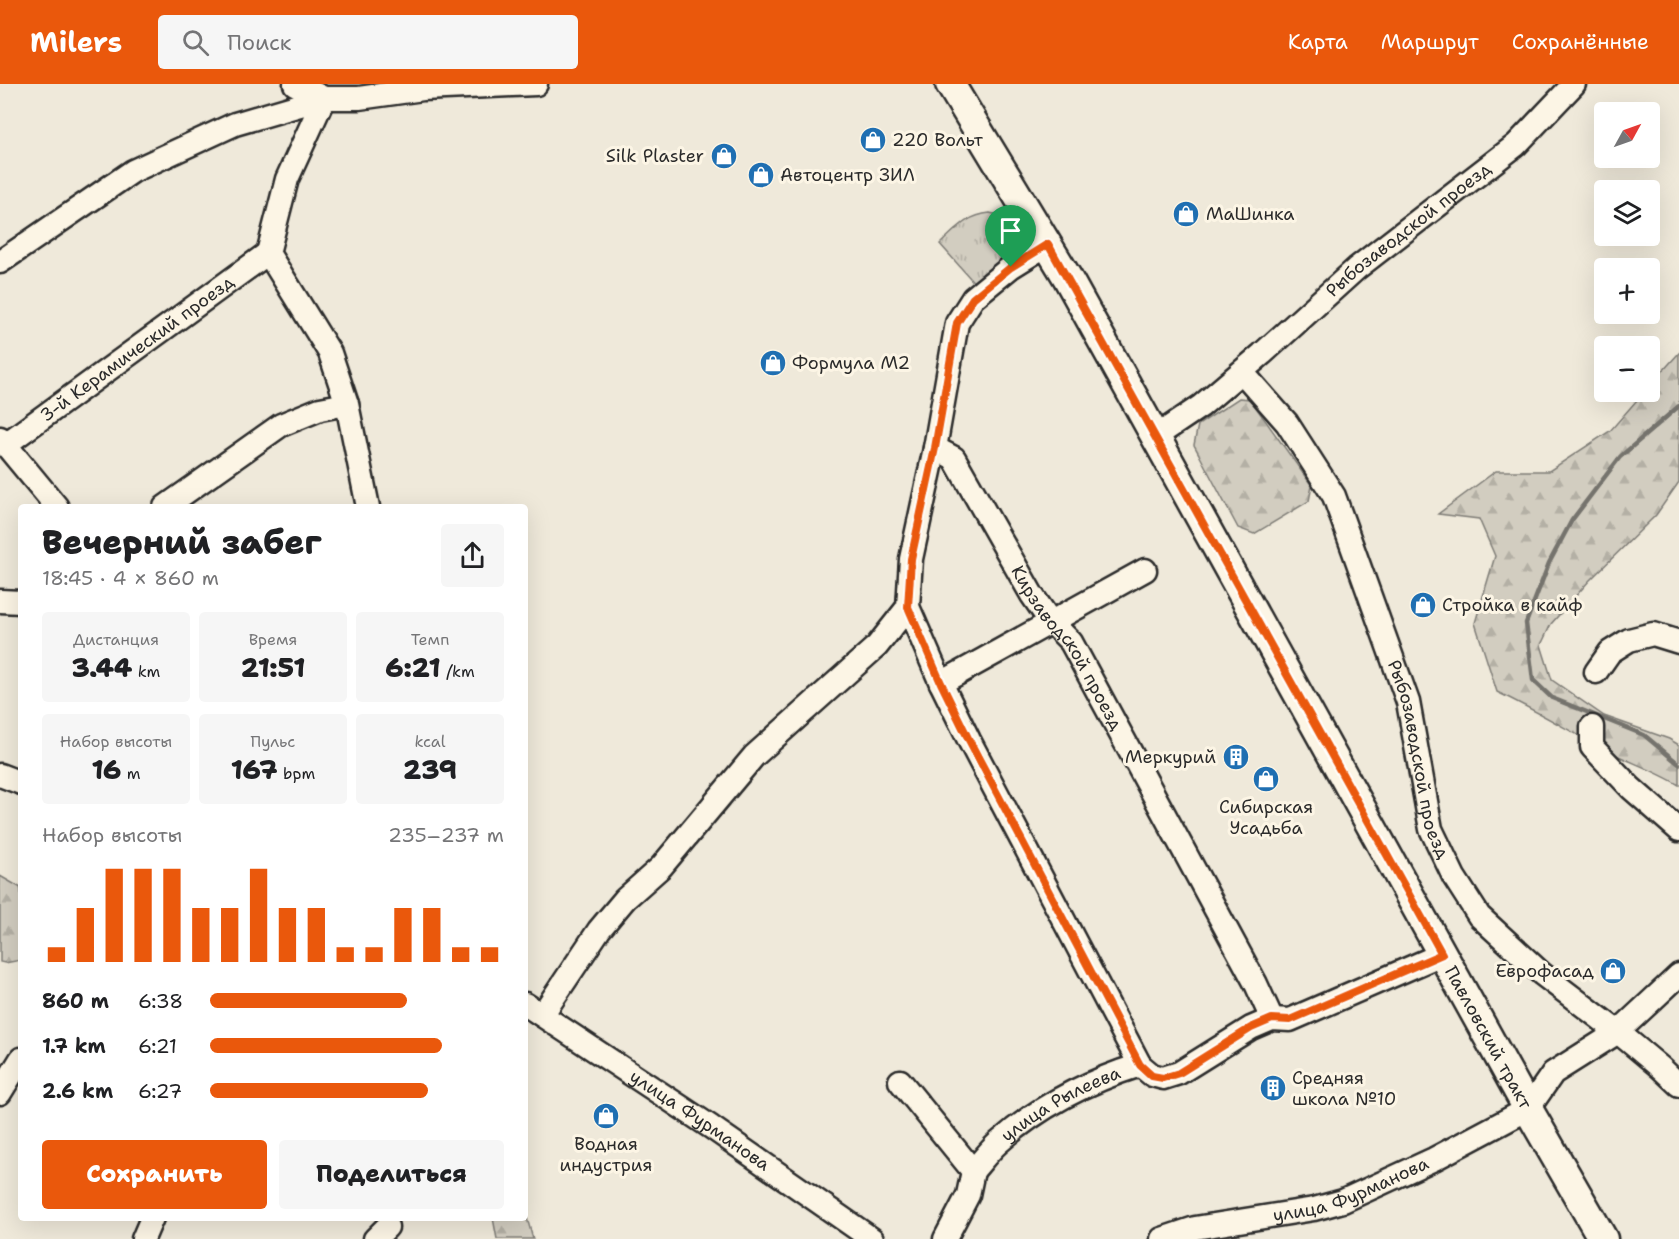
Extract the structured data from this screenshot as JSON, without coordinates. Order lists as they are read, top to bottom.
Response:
{
  "streets": {
    "main road": ["Павловский тракт"],
    "street": [
      "Рыбозаводской проезд",
      "3-й Керамический проезд",
      "Кирзаводской проезд",
      "улица Рылеева",
      "улица Фурманова"
    ]
  },
  "crossings": [
    ["Рыбозаводской проезд", "Павловский тракт"],
    ["Кирзаводской проезд", "улица Рылеева"],
    ["Павловский тракт", "улица Рылеева"],
    ["Павловский тракт", "улица Фурманова"]
  ],
  "places": {
    "shop": [
      "220 Вольт",
      "Silk Plaster",
      "Автоцентр ЗИЛ",
      "МаШинка",
      "Формула М2",
      "Стройка в кайф",
      "Сибирская Усадьба",
      "Еврофасад",
      "Водная индустрия"
    ],
    "building": ["Меркурий", "Средняя школа №10"]
  },
  "north": "top right",
  "page": {
    "header": "Milers",
    "search": "Поиск",
    "nav": ["Карта", "Маршрут", "Сохранённые"],
    "map_buttons": ["+", "−"],
    "heading": ["Вечерний забег", "18:45 · 4 × 860 m"],
    "stats": [
      ["Дистанция", "3.44 km"],
      ["Время", "21:51"],
      ["Темп", "6:21 /km"],
      ["Набор высоты", "16 m"],
      ["Пульс", "167 bpm"],
      ["kcal", "239"]
    ],
    "chart": ["Набор высоты", "235–237 m"],
    "list": [
      {
        "name": "860 m",
        "note": "6:38"
      },
      {
        "name": "1.7 km",
        "note": "6:21"
      },
      {
        "name": "2.6 km",
        "note": "6:27"
      }
    ],
    "buttons": ["Сохранить", "Поделиться"]
  }
}
